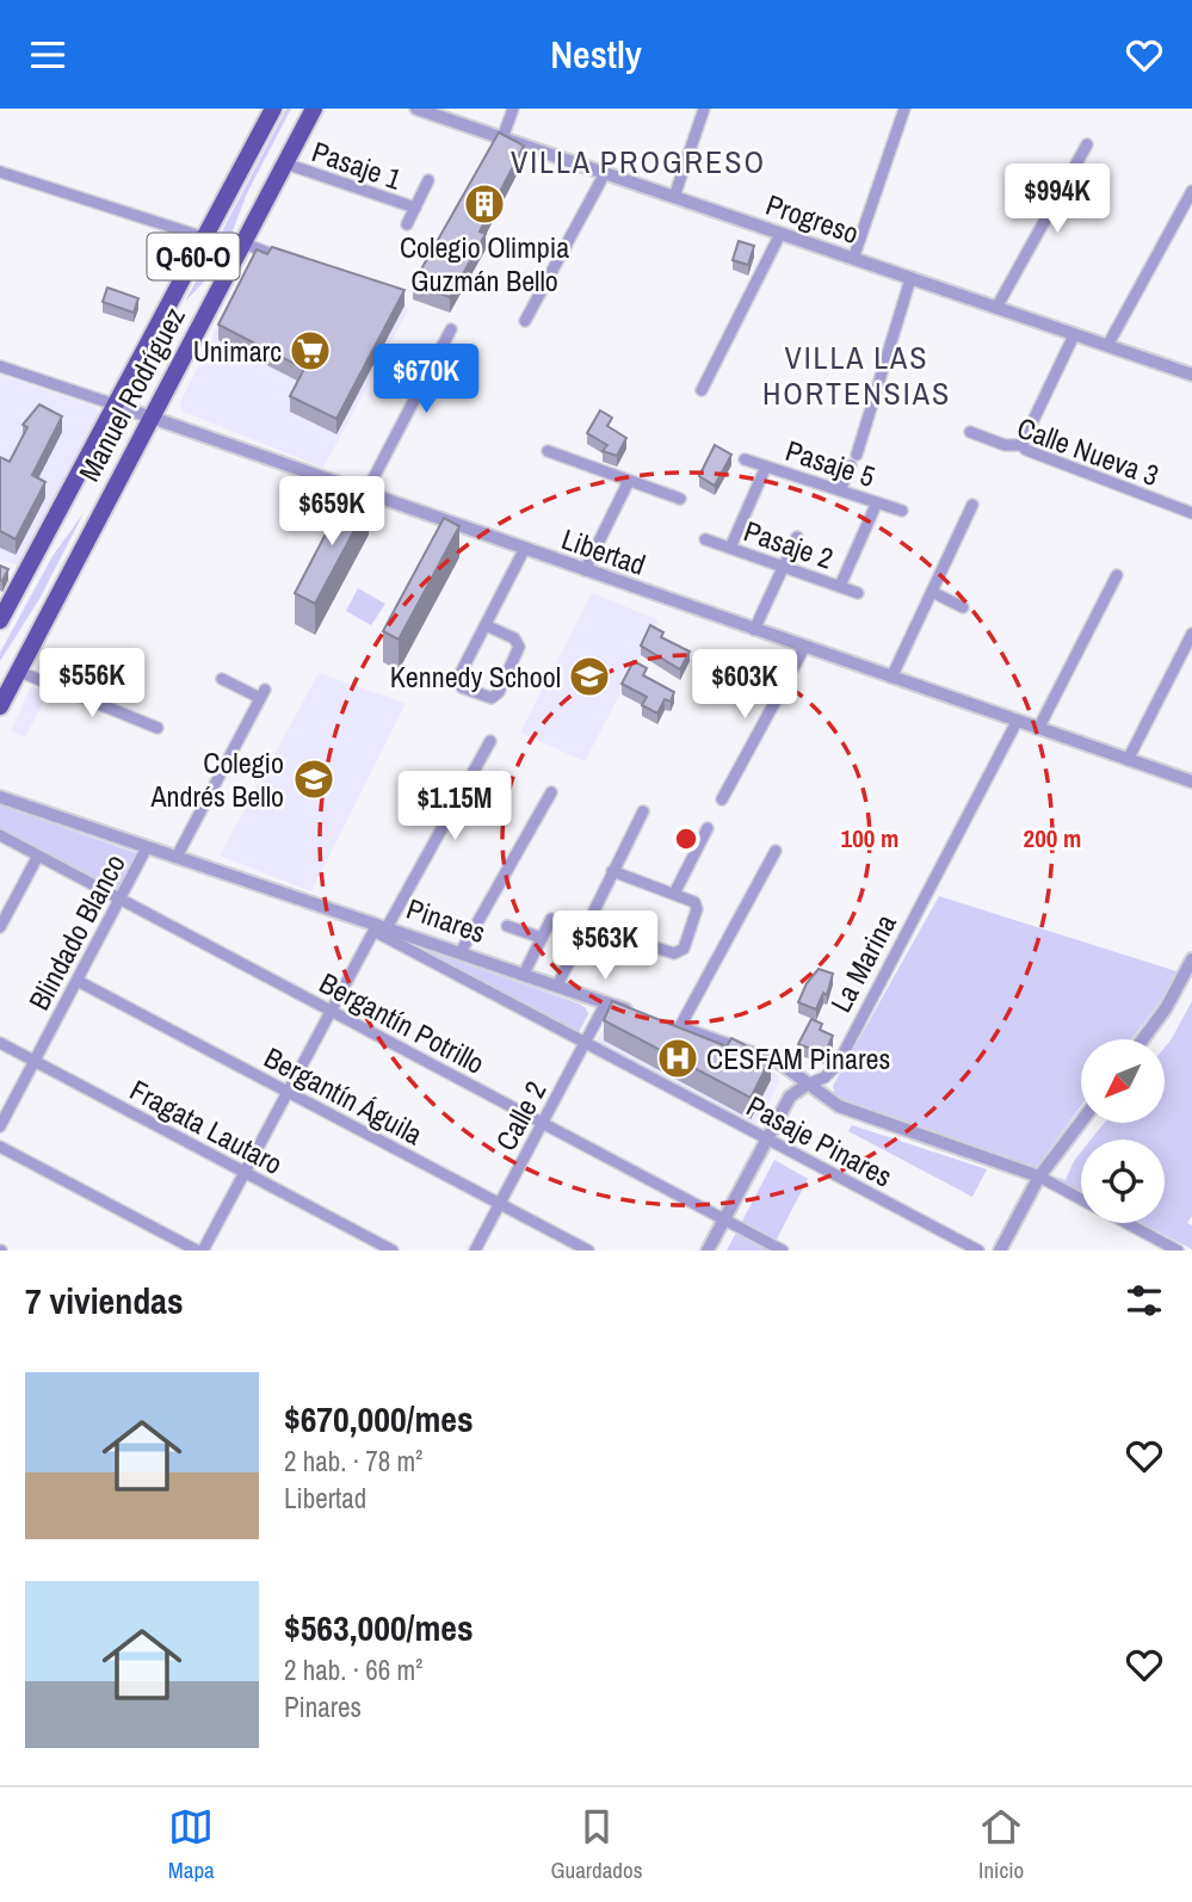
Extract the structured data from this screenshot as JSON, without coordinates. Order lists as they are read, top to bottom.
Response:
{
  "streets": {
    "main road": ["Q-60-O", "Manuel Rodríguez"],
    "street": [
      "Pasaje 1",
      "Progreso",
      "Calle Nueva 3",
      "Pasaje 5",
      "Pasaje 2",
      "Libertad",
      "Pinares",
      "Blindado Blanco",
      "La Marina",
      "Bergantín Potrillo",
      "Bergantín Águila",
      "Calle 2",
      "Fragata Lautaro",
      "Pasaje Pinares"
    ]
  },
  "crossings": [
    ["Pasaje 1", "Manuel Rodríguez"],
    ["Manuel Rodríguez", "Libertad"],
    ["Libertad", "La Marina"],
    ["Pinares", "Blindado Blanco"],
    ["Pinares", "Calle 2"],
    ["Pinares", "Pasaje Pinares"],
    ["Blindado Blanco", "Bergantín Potrillo"],
    ["Blindado Blanco", "Bergantín Águila"],
    ["Blindado Blanco", "Fragata Lautaro"],
    ["La Marina", "Bergantín Potrillo"],
    ["La Marina", "Pasaje Pinares"],
    ["Bergantín Potrillo", "Calle 2"],
    ["Bergantín Águila", "Calle 2"],
    ["Calle 2", "Pasaje Pinares"]
  ],
  "districts": ["VILLA PROGRESO", "VILLA LAS HORTENSIAS"],
  "places": {
    "building": ["Colegio Olimpia Guzmán Bello"],
    "supermarket": ["Unimarc"],
    "school or university": ["Kennedy School", "Colegio Andrés Bello"],
    "hospital": ["CESFAM Pinares"]
  },
  "north": "bottom left",
  "page": {
    "header": "Nestly",
    "price": [
      "$994K",
      "$670K",
      "$659K",
      "$556K",
      "$603K",
      "$1.15M",
      "$563K"
    ],
    "heading": "7 viviendas",
    "list": [
      {
        "name": "$670,000/mes",
        "note": "2 hab. · 78 m² · Libertad"
      },
      {
        "name": "$563,000/mes",
        "note": "2 hab. · 66 m² · Pinares"
      }
    ],
    "tabs": ["Mapa", "Guardados", "Inicio"]
  },
  "rings": ["100 m", "200 m"]
}
